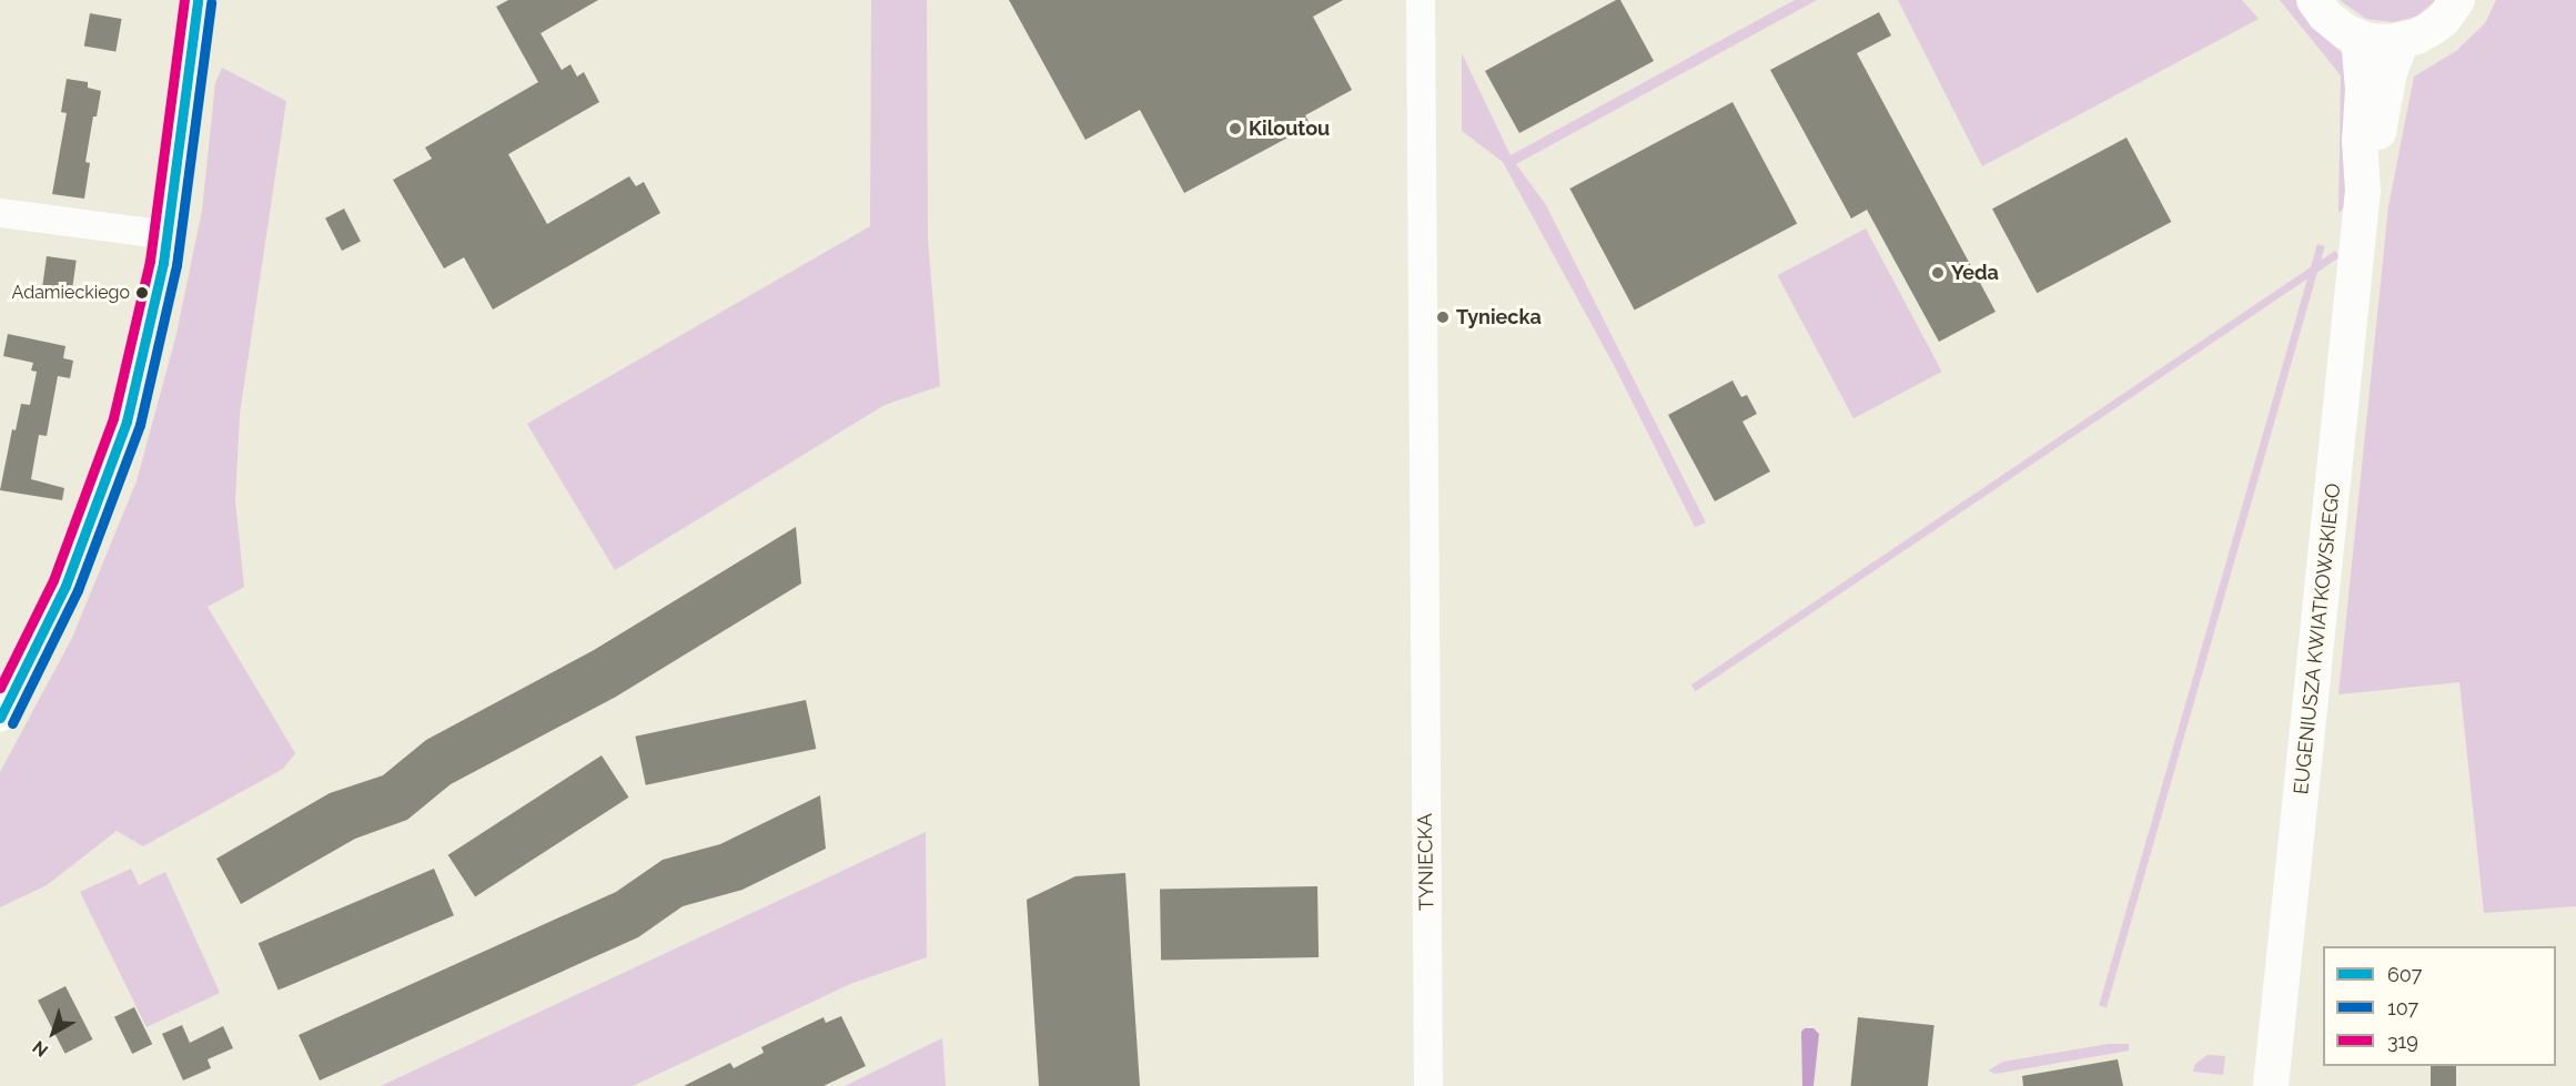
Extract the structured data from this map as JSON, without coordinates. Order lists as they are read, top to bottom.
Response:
{
  "streets": {
    "main road": ["EUGENIUSZA KWIATKOWSKIEGO"],
    "street": ["TYNIECKA"]
  },
  "places": [
    "Kiloutou",
    "Yeda",
    "Adamieckiego",
    "Tyniecka"
  ],
  "lines": ["transit line 607", "transit line 319", "transit line 107"],
  "legend": ["607", "107", "319"],
  "north": "bottom left"
}
